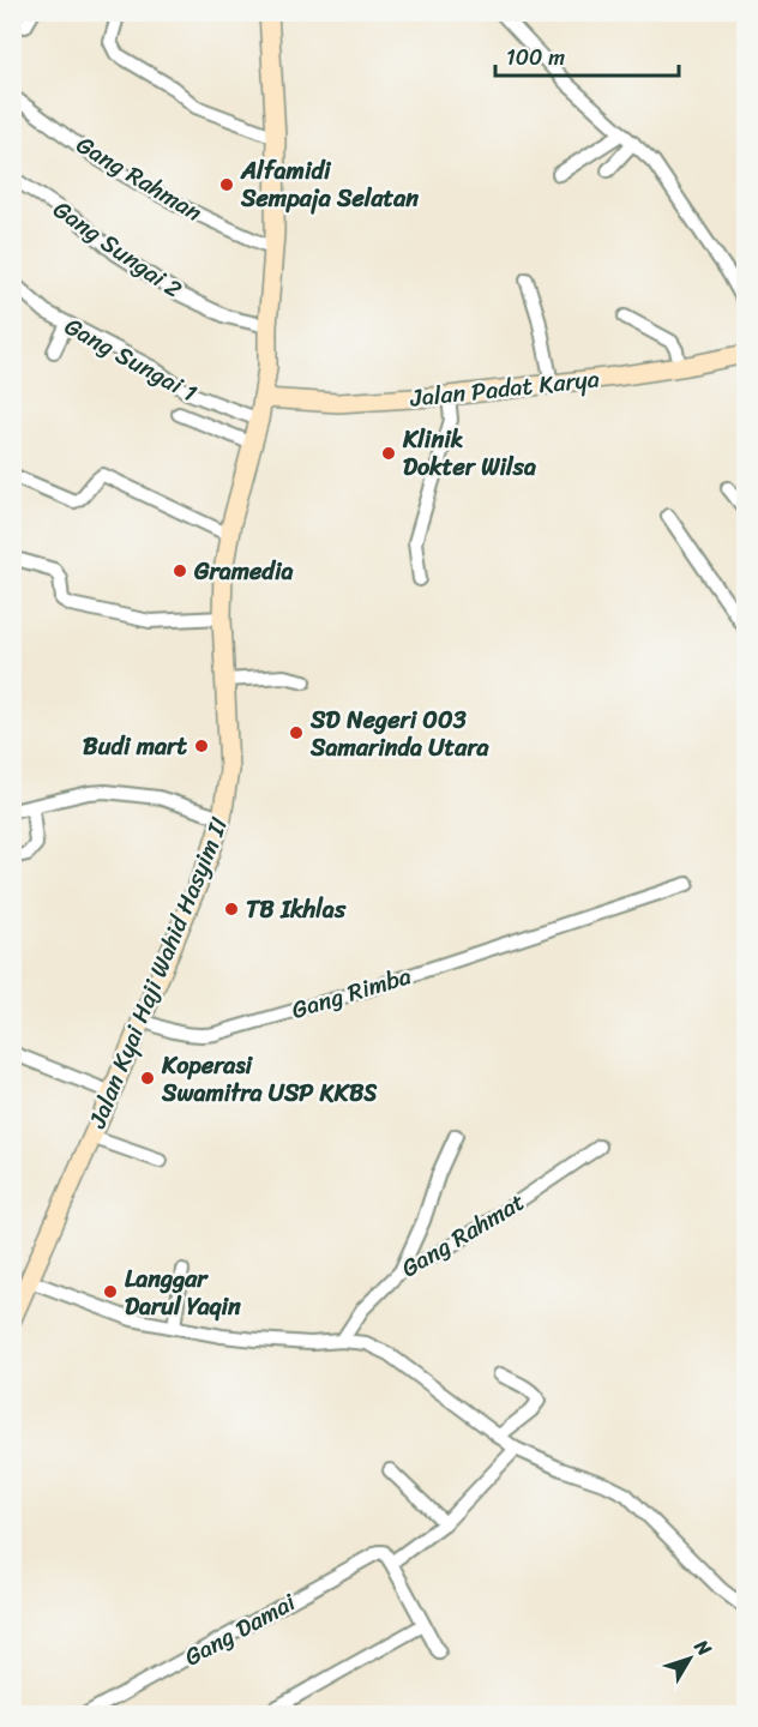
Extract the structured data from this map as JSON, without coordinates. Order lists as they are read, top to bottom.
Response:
{
  "streets": {
    "street": [
      "Gang Rahman",
      "Gang Sungai 2",
      "Gang Sungai 1",
      "Jalan Padat Karya",
      "Jalan Kyai Haji Wahid Hasyim II",
      "Gang Rimba",
      "Gang Rahmat",
      "Gang Damai"
    ]
  },
  "crossings": [
    ["Gang Rahman", "Jalan Kyai Haji Wahid Hasyim II"],
    ["Gang Sungai 2", "Jalan Kyai Haji Wahid Hasyim II"],
    ["Gang Sungai 1", "Jalan Kyai Haji Wahid Hasyim II"],
    ["Jalan Padat Karya", "Jalan Kyai Haji Wahid Hasyim II"],
    ["Jalan Kyai Haji Wahid Hasyim II", "Gang Rimba"]
  ],
  "places": [
    "Alfamidi Sempaja Selatan",
    "Klinik Dokter Wilsa",
    "Gramedia",
    "SD Negeri 003 Samarinda Utara",
    "Budi mart",
    "TB Ikhlas",
    "Koperasi Swamitra USP KKBS",
    "Langgar Darul Yaqin"
  ],
  "scale_bar": "100 m",
  "north": "top right"
}
